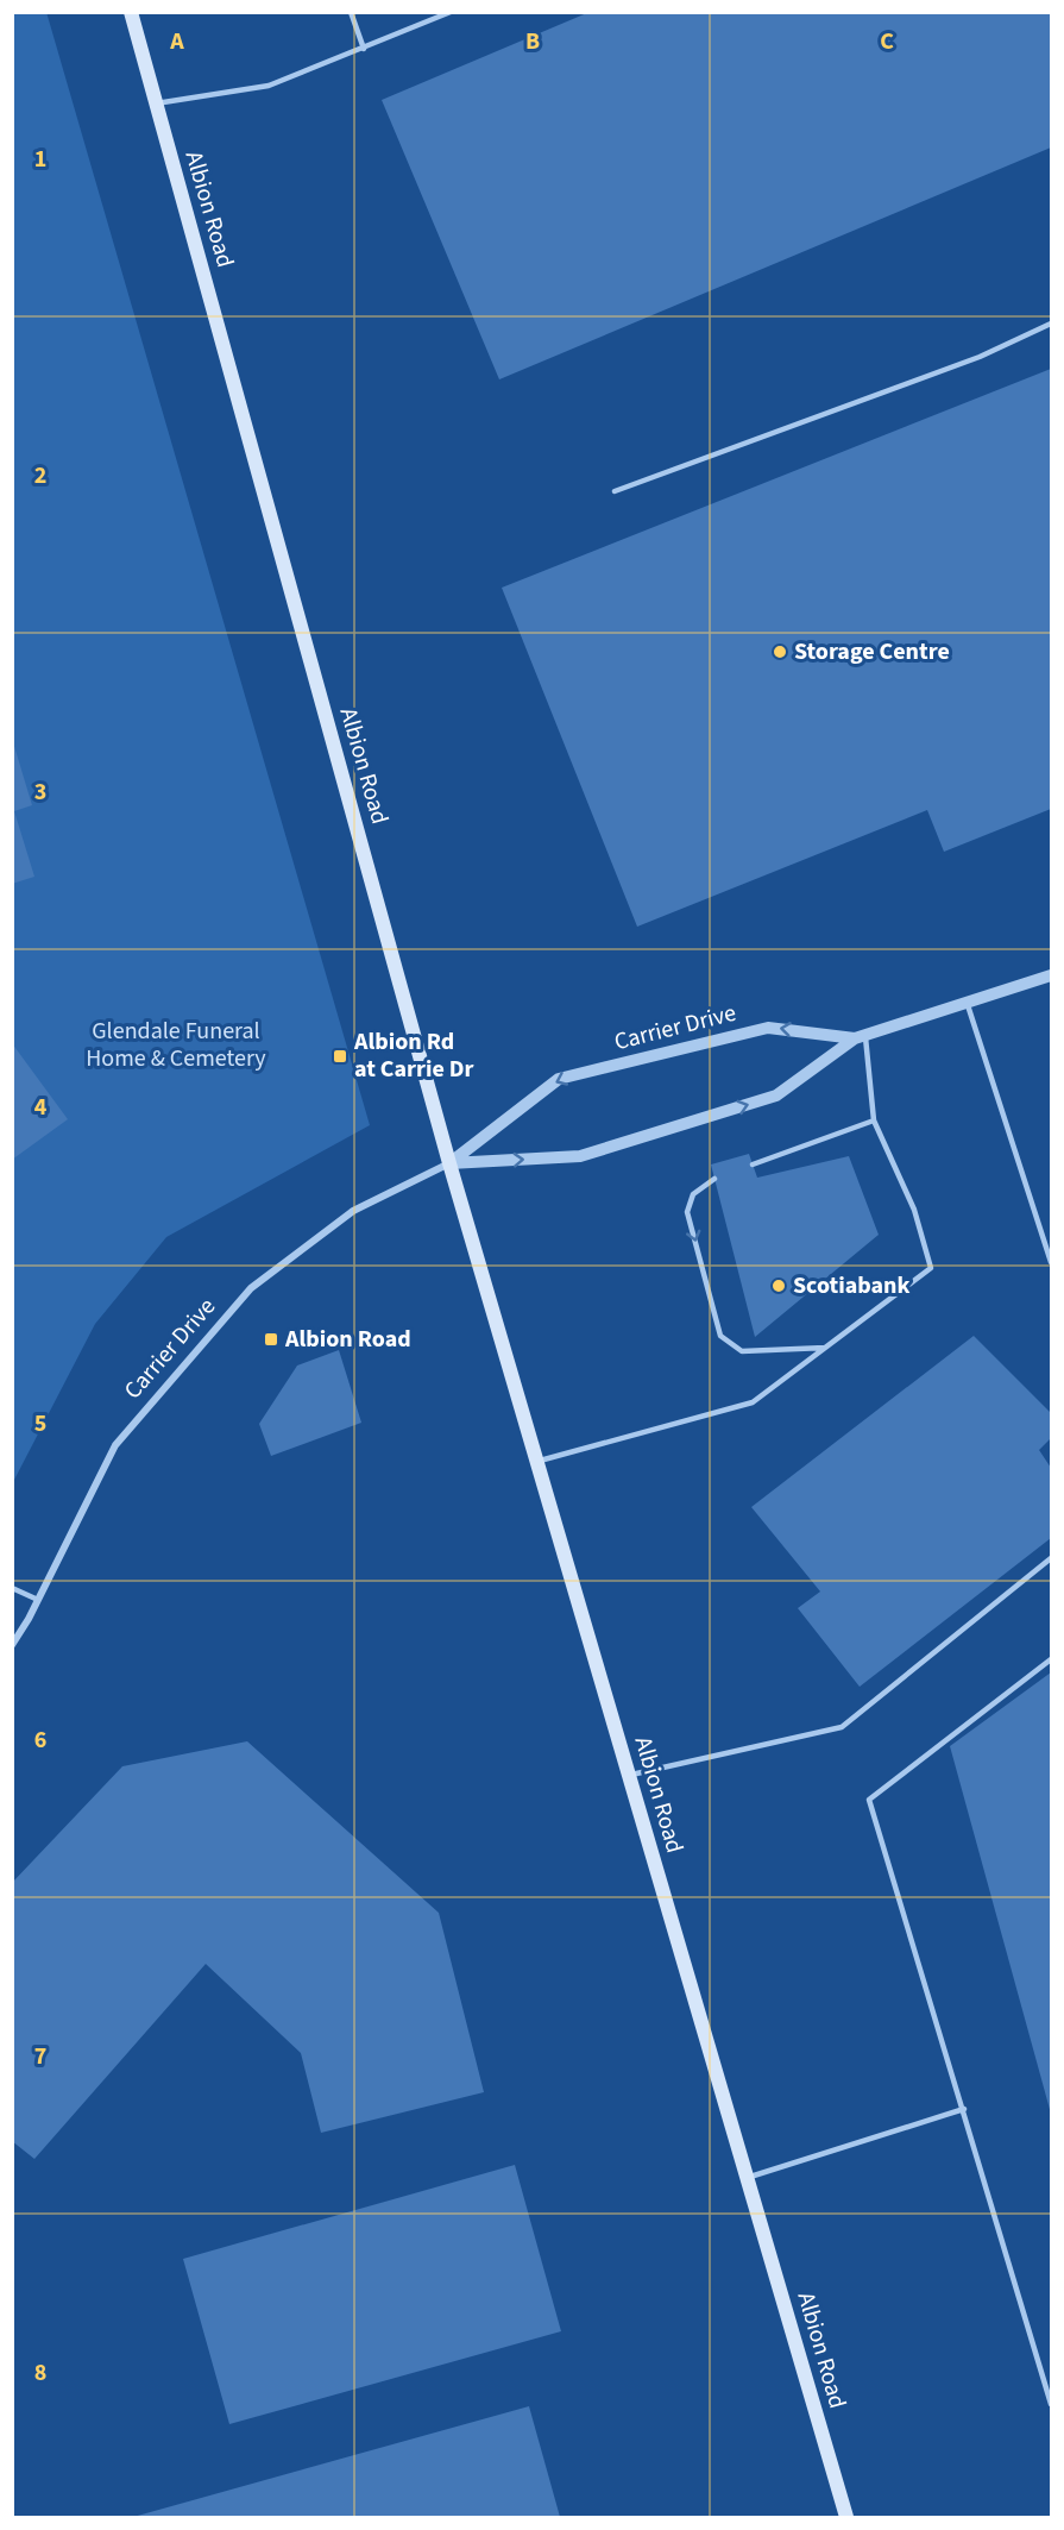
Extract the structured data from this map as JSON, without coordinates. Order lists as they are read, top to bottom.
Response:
{
  "streets": {
    "main road": ["Albion Road"],
    "street": ["Carrier Drive"]
  },
  "crossings": [
    ["Albion Road", "Carrier Drive"]
  ],
  "parks": ["Glendale Funeral Home & Cemetery"],
  "places": {
    "other": ["Storage Centre", "Scotiabank"],
    "transit": ["Albion Rd at Carrie Dr", "Albion Road"]
  },
  "grid": {
    "columns": ["A", "B", "C"],
    "rows": [
      "1",
      "2",
      "3",
      "4",
      "5",
      "6",
      "7",
      "8"
    ]
  }
}
